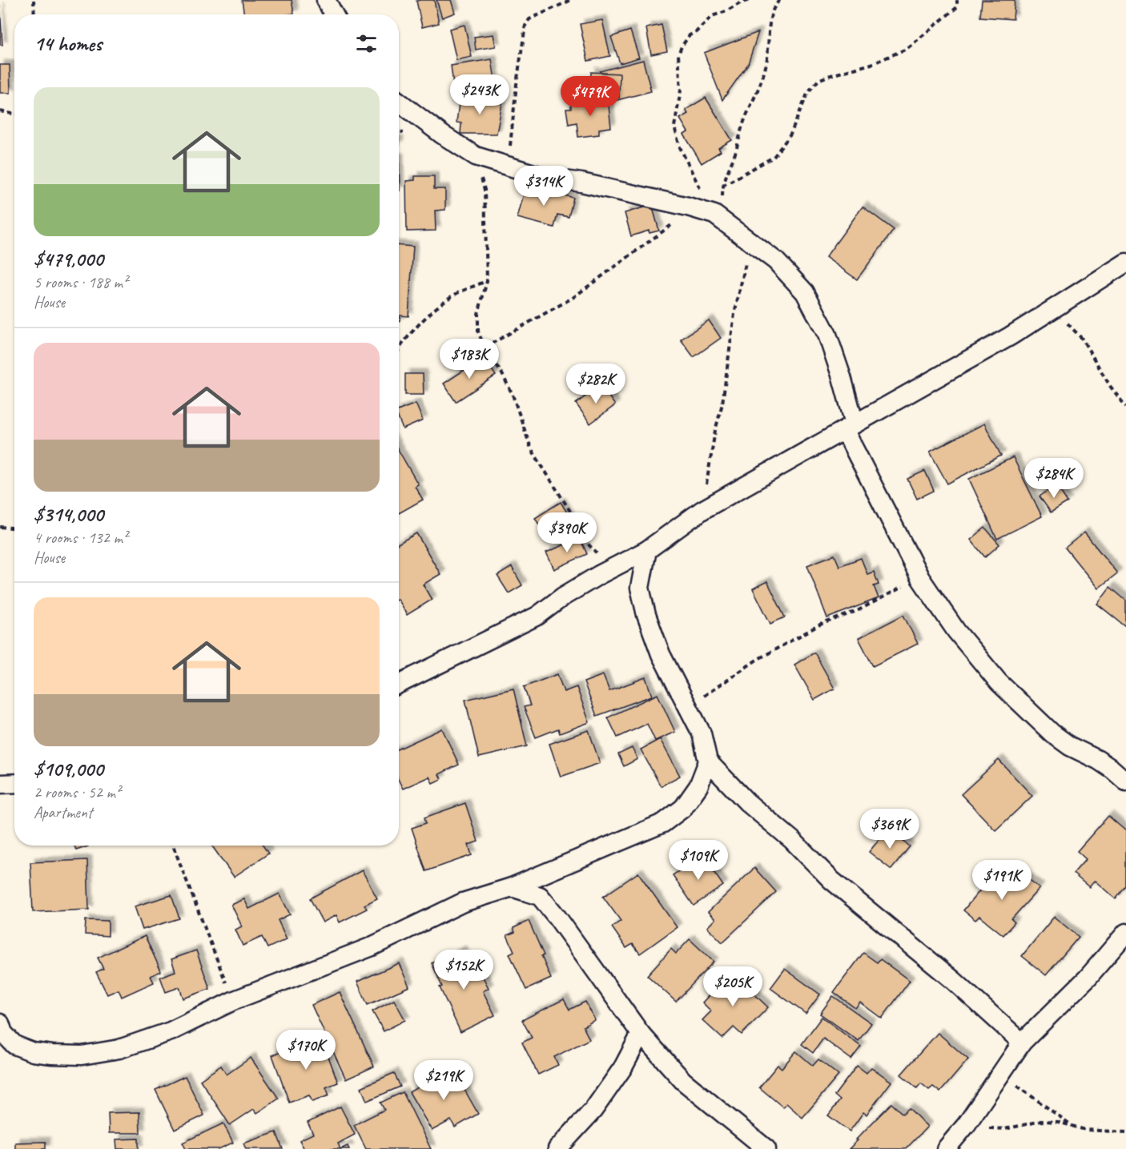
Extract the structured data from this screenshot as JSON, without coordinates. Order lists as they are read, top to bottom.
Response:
{
  "page": {
    "heading": "14 homes",
    "list": [
      {
        "name": "$479,000",
        "note": "5 rooms · 188 m² · House"
      },
      {
        "name": "$314,000",
        "note": "4 rooms · 132 m² · House"
      },
      {
        "name": "$109,000",
        "note": "2 rooms · 52 m² · Apartment"
      }
    ],
    "price": [
      "$243K",
      "$479K",
      "$314K",
      "$183K",
      "$282K",
      "$284K",
      "$390K",
      "$369K",
      "$109K",
      "$191K",
      "$152K",
      "$205K",
      "$170K",
      "$219K"
    ]
  }
}
